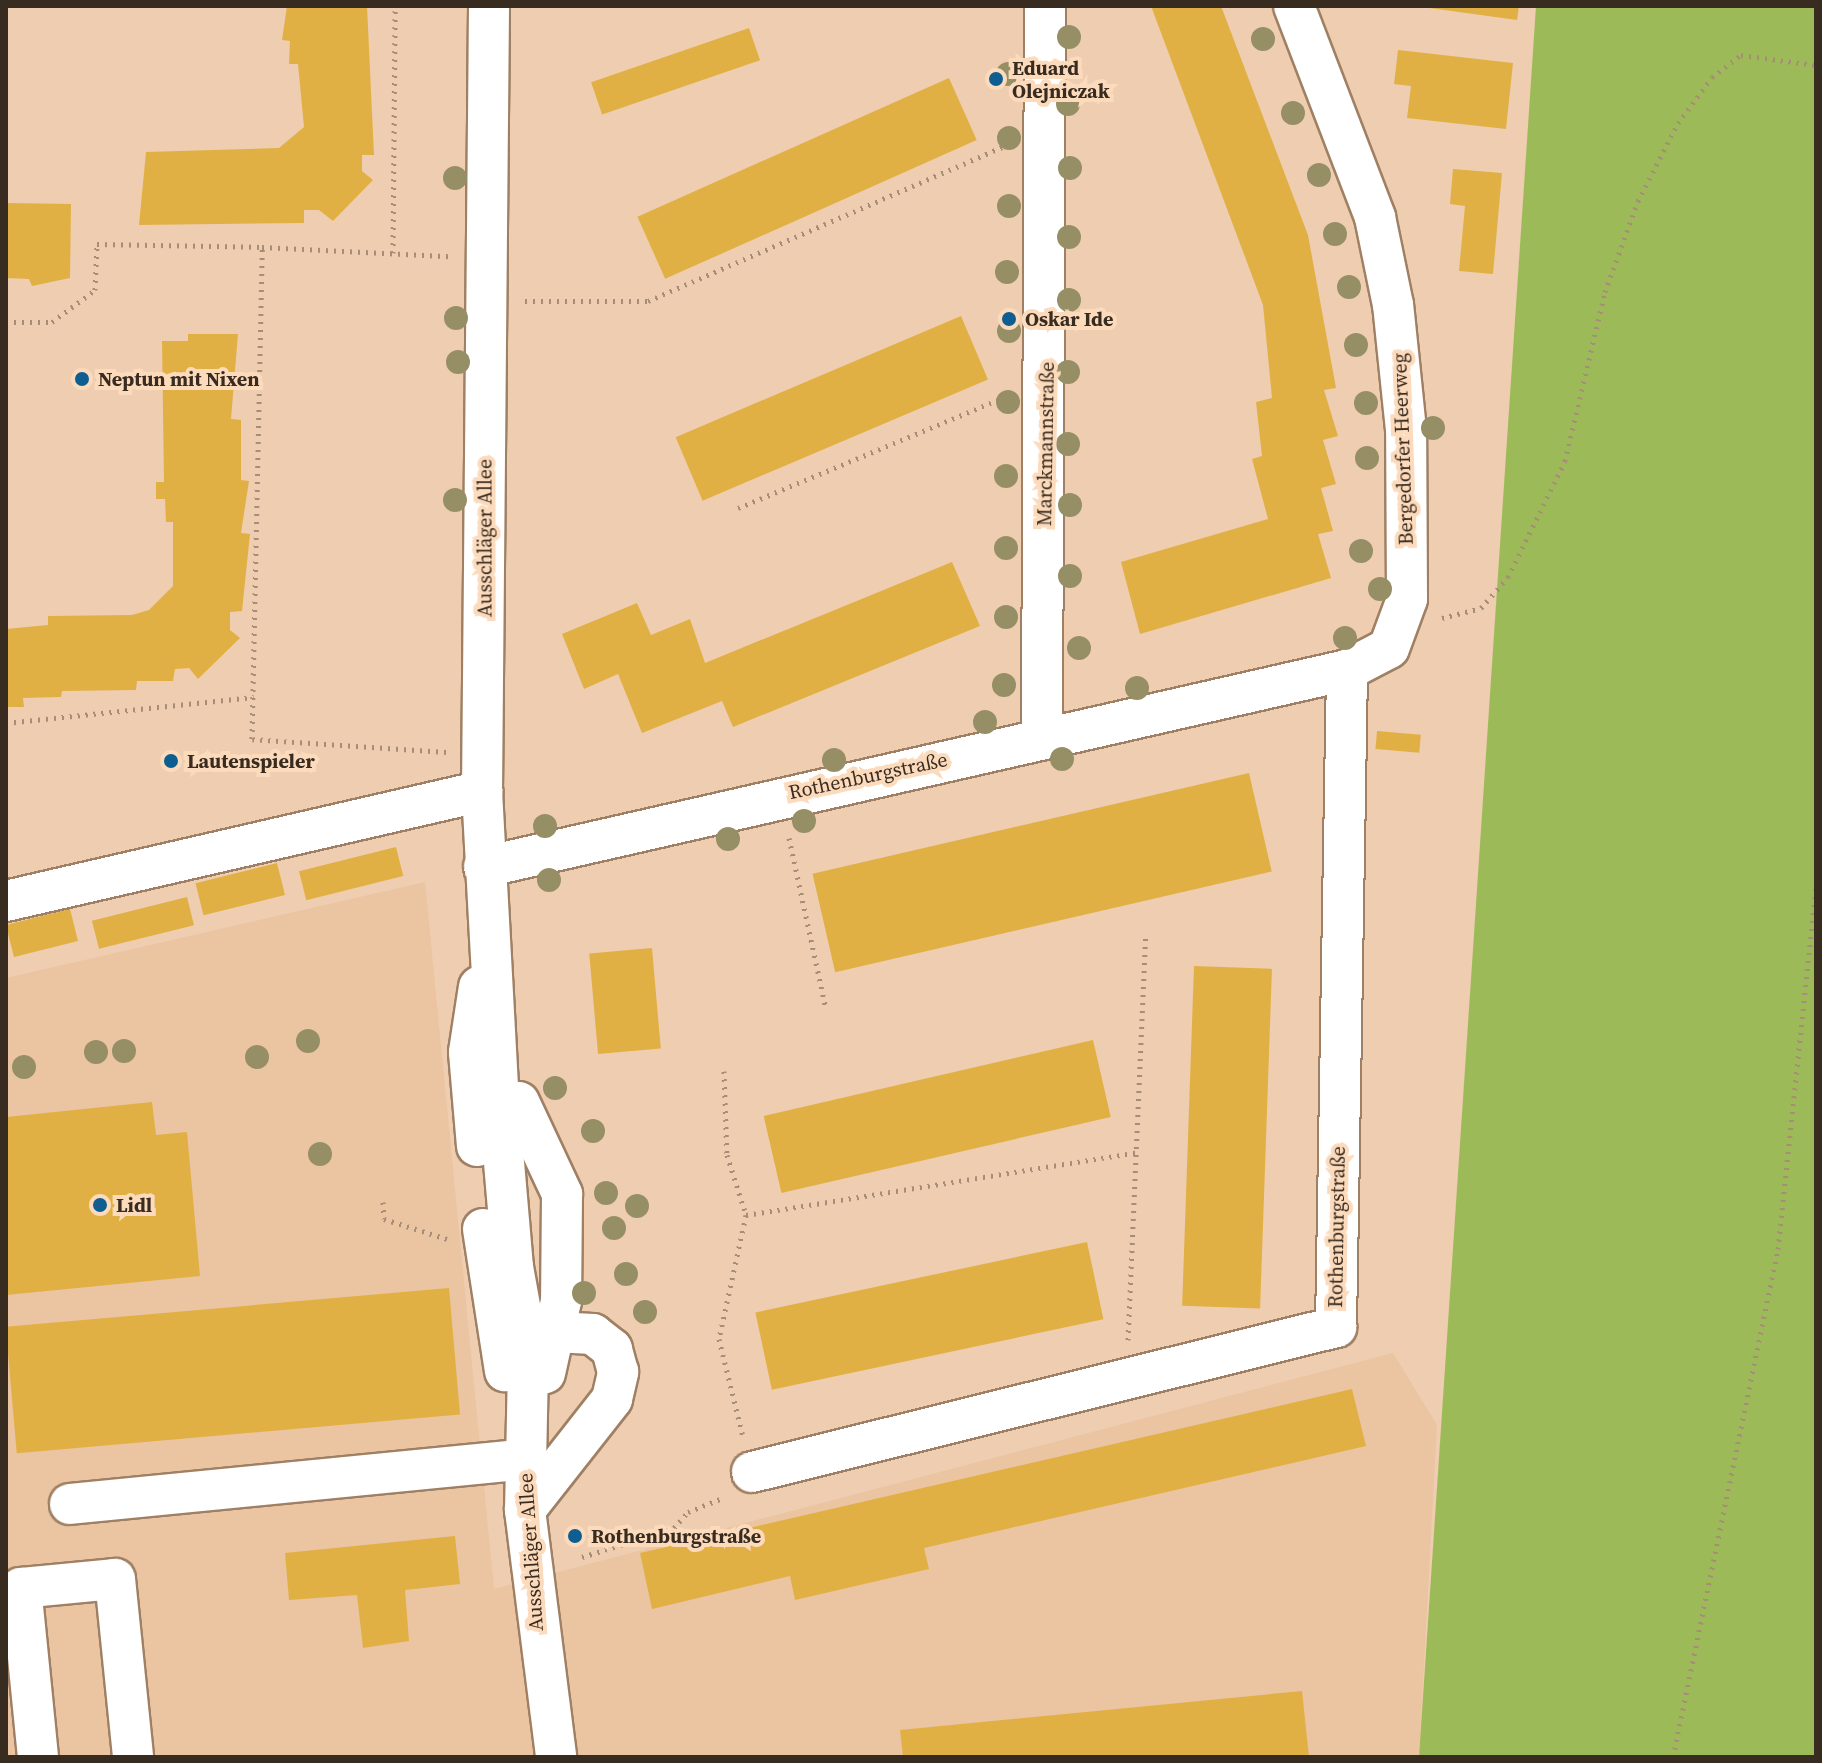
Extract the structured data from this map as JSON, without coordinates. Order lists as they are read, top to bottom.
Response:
{
  "streets": {
    "street": [
      "Marckmannstraße",
      "Bergedorfer Heerweg",
      "Ausschläger Allee",
      "Rothenburgstraße"
    ]
  },
  "crossings": [
    ["Marckmannstraße", "Rothenburgstraße"],
    ["Bergedorfer Heerweg", "Rothenburgstraße"],
    ["Ausschläger Allee", "Rothenburgstraße"]
  ],
  "places": [
    "Eduard Olejniczak",
    "Oskar Ide",
    "Neptun mit Nixen",
    "Lautenspieler",
    "Lidl",
    "Rothenburgstraße"
  ]
}
